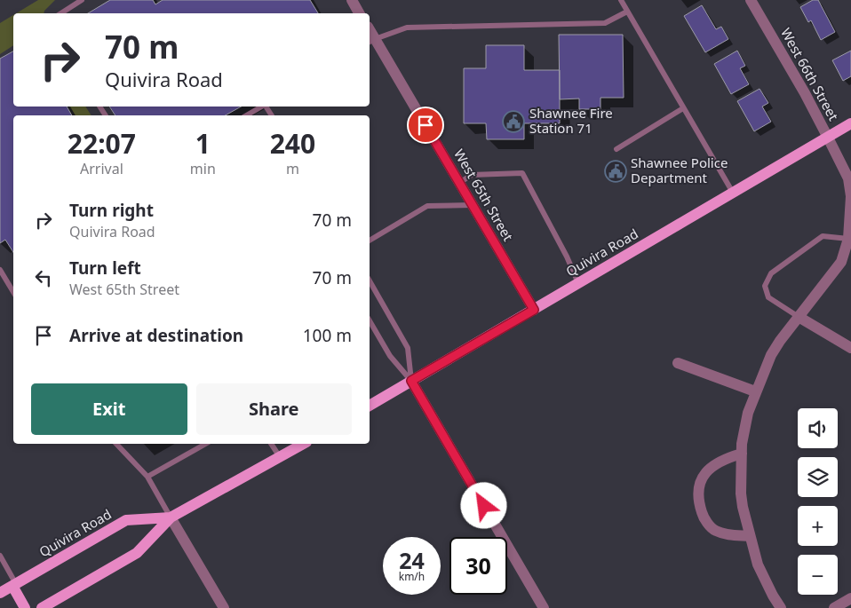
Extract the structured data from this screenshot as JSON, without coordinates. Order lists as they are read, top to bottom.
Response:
{
  "streets": {
    "main road": ["Quivira Road"],
    "street": ["West 66th Street", "West 65th Street"]
  },
  "crossings": [
    ["West 66th Street", "Quivira Road"],
    ["West 65th Street", "Quivira Road"]
  ],
  "places": {
    "public building": ["Shawnee Fire Station 71", "Shawnee Police Department"]
  },
  "page": {
    "turn": ["70 m", "Quivira Road"],
    "eta": [
      "22:07",
      "Arrival",
      "1",
      "min",
      "240",
      "m"
    ],
    "list": [
      {
        "name": "Turn right",
        "note": "Quivira Road",
        "value": "70 m"
      },
      {
        "name": "Turn left",
        "note": "West 65th Street",
        "value": "70 m"
      },
      {
        "name": "Arrive at destination",
        "value": "100 m"
      }
    ],
    "buttons": ["Exit", "Share"],
    "map_buttons": ["+", "−"],
    "speed": "24 km/h",
    "limit": "30"
  }
}
